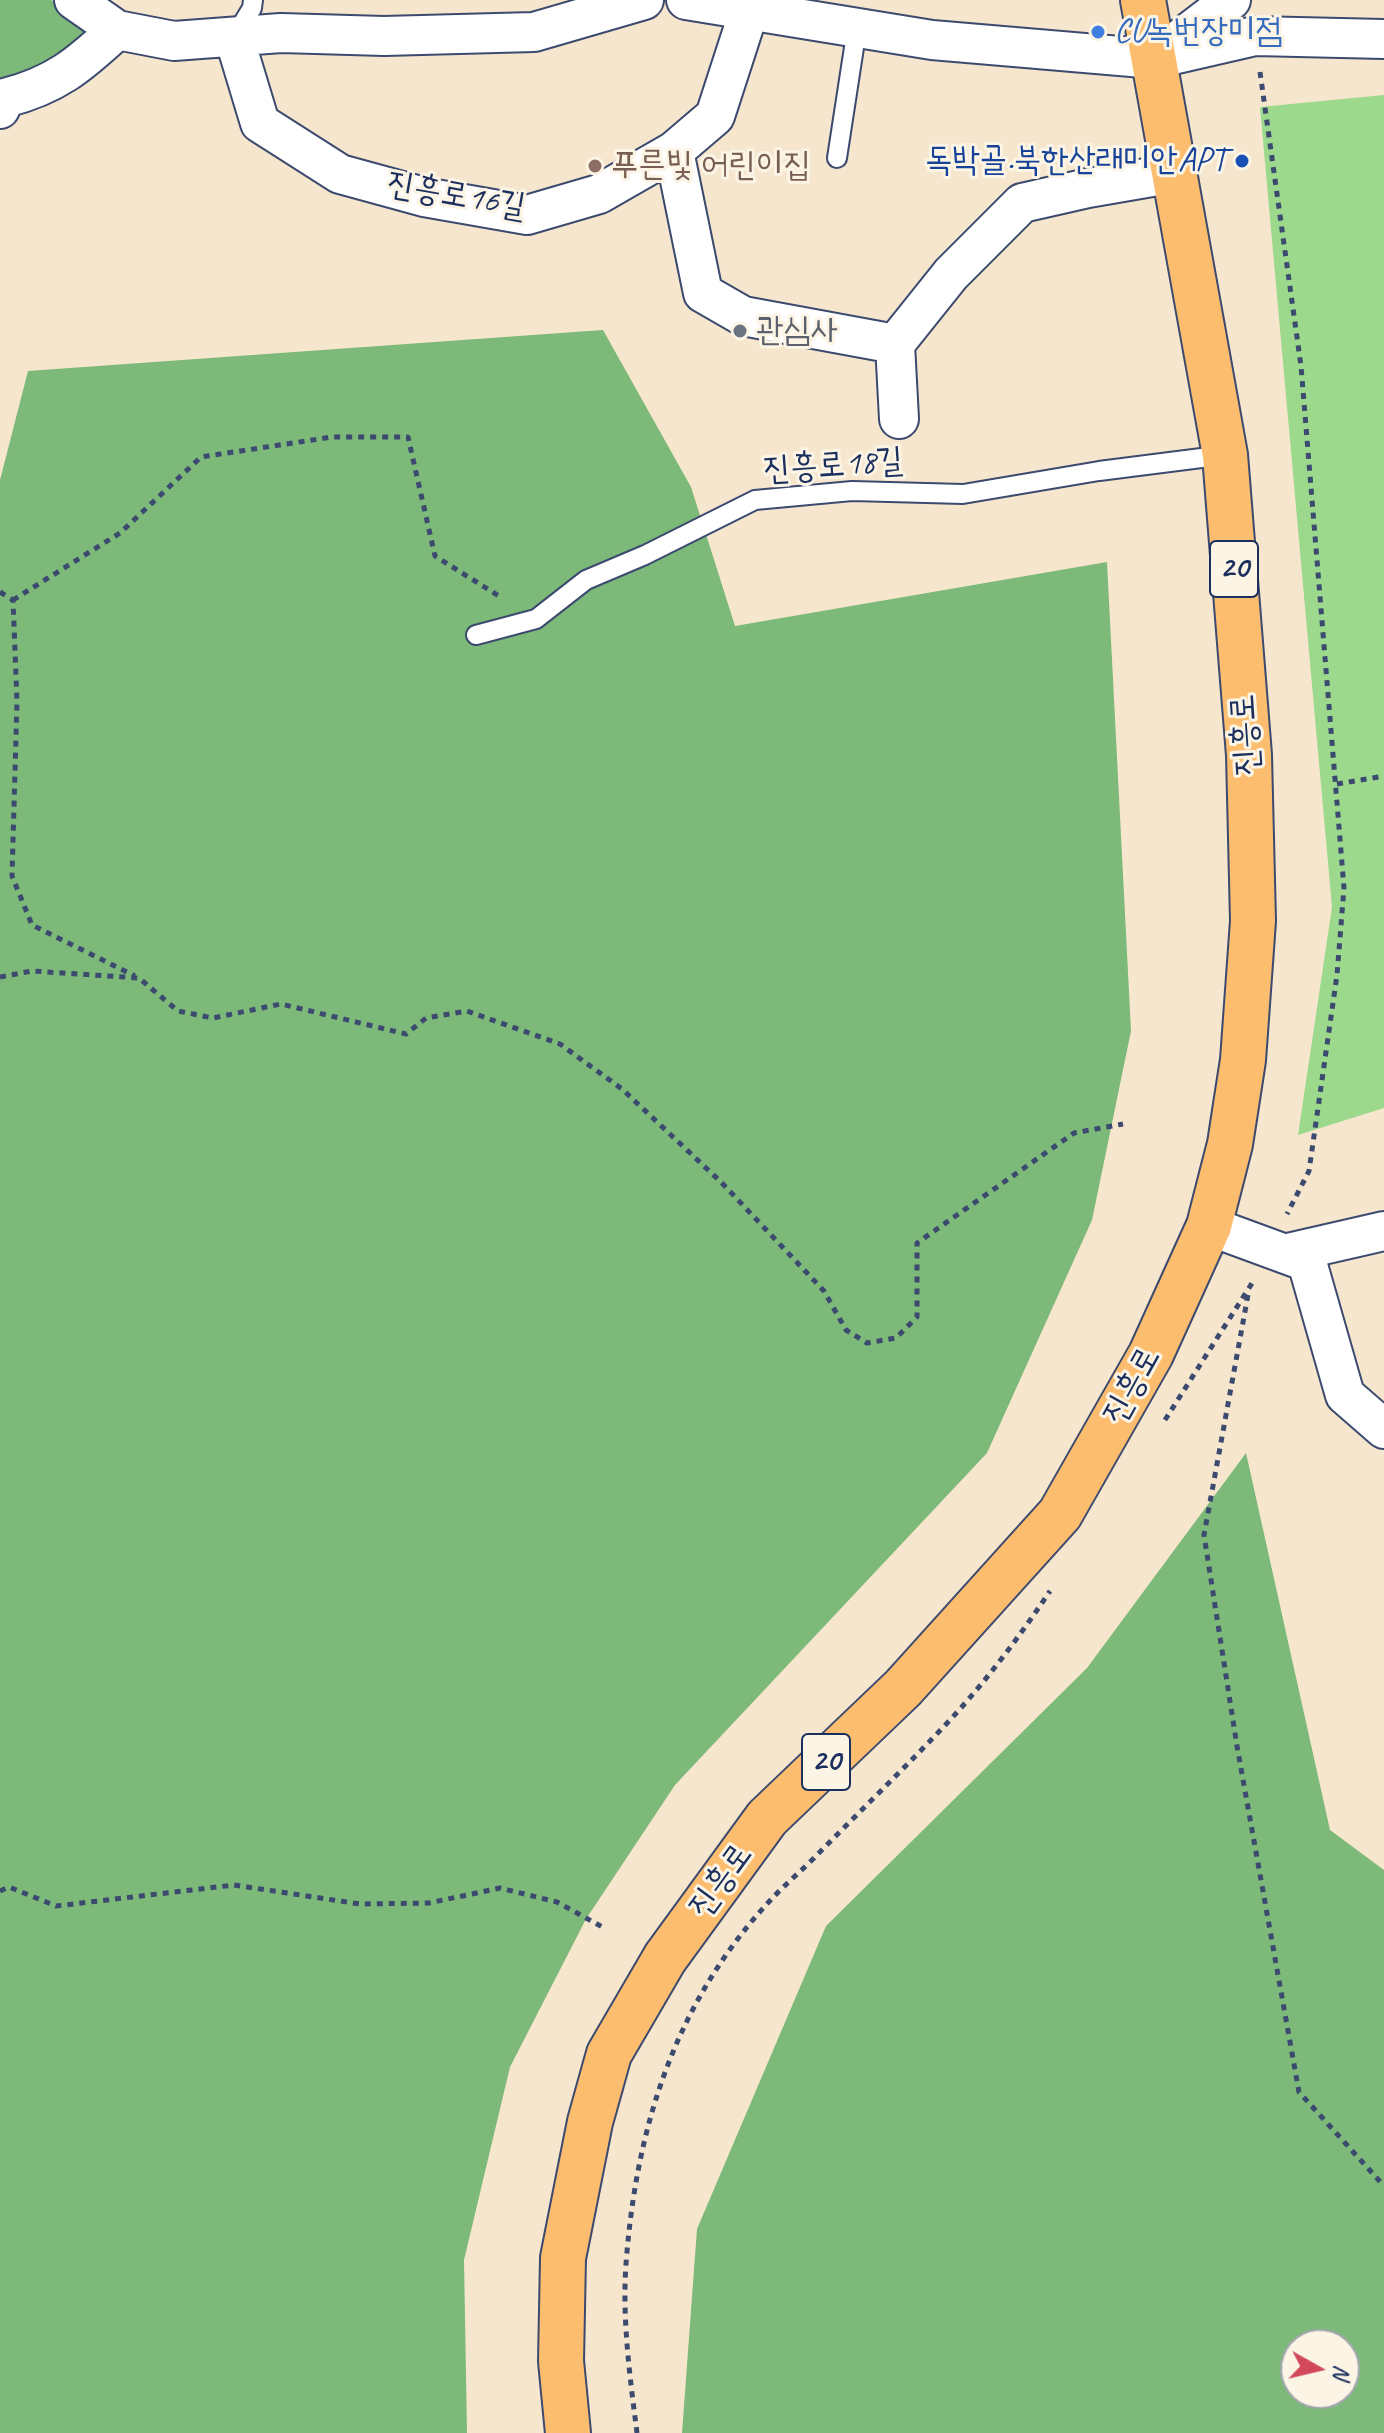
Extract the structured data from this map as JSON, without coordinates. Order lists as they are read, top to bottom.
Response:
{
  "streets": {
    "main road": ["20", "진흥로"],
    "street": ["진흥로16길"],
    "lane": ["진흥로18길"]
  },
  "crossings": [
    ["진흥로18길", "진흥로"]
  ],
  "places": [
    "CU녹번장미점",
    "독박골.북한산래미안APT",
    "푸른빛 어린이집",
    "관심사"
  ],
  "north": "right"
}
